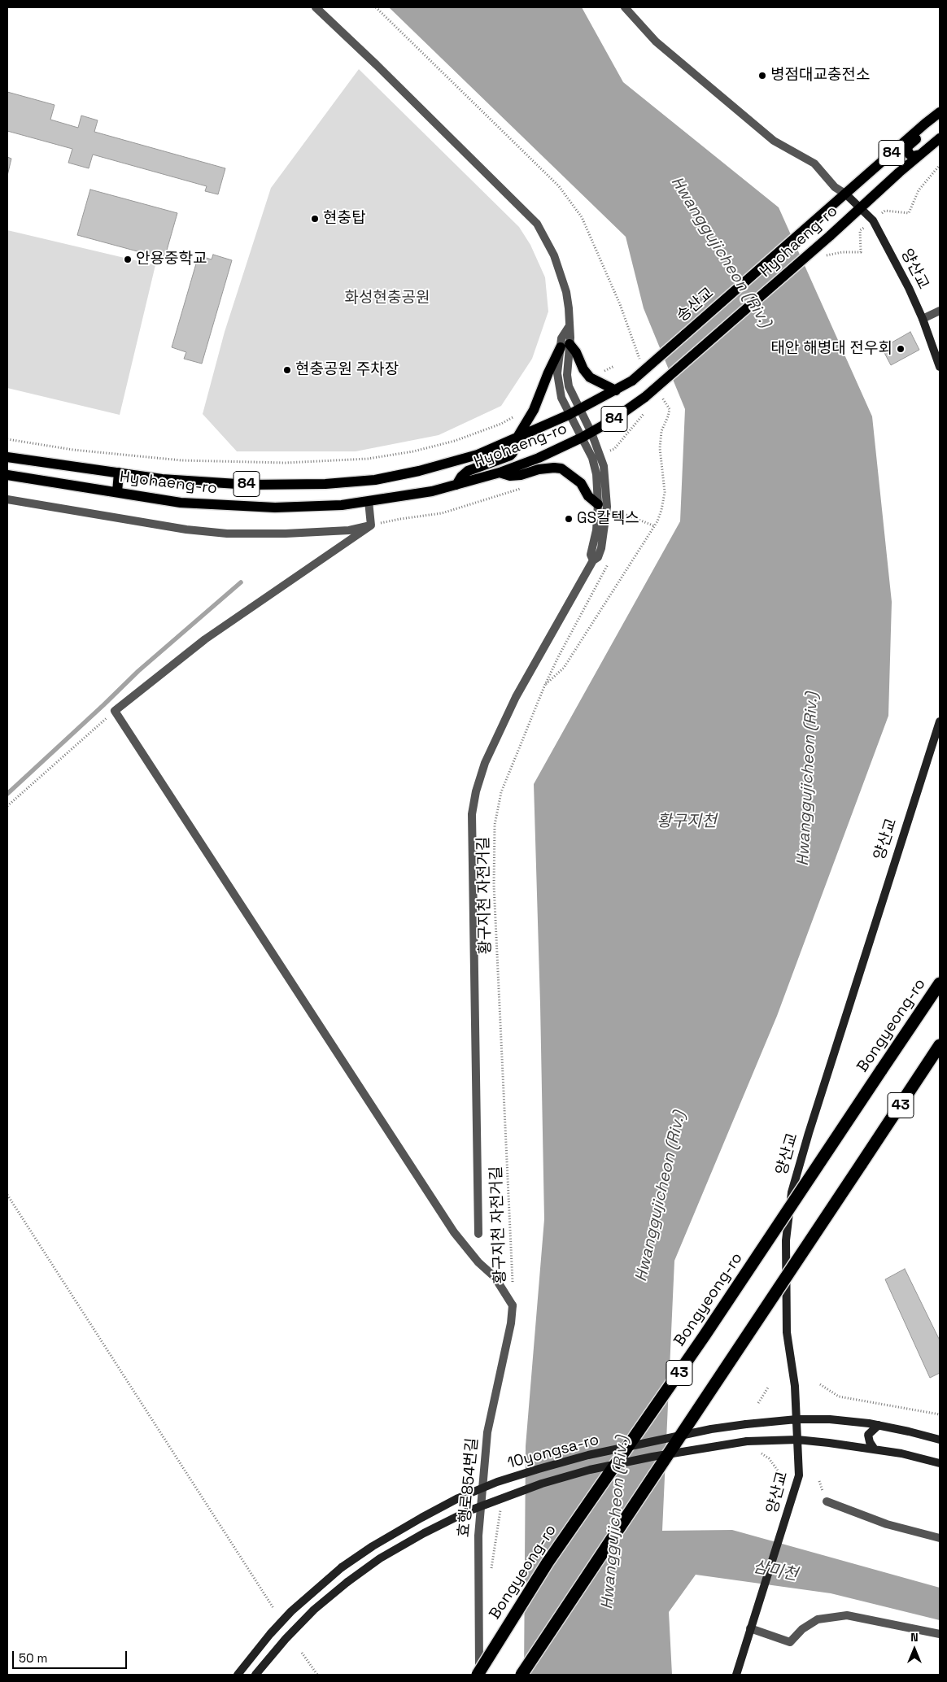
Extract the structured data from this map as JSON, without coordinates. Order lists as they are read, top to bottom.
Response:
{
  "streets": {
    "highway": ["Bongyeong-ro", "43"],
    "main road": ["84", "Hyohaeng-ro", "송산교"],
    "street": ["양산교", "10yongsa-ro", "효행로854번길"],
    "path": ["황구지천 자전거길"]
  },
  "crossings": [
    ["Hyohaeng-ro", "양산교"],
    ["Hyohaeng-ro", "송산교"],
    ["양산교", "10yongsa-ro"],
    ["황구지천 자전거길", "효행로854번길"],
    ["Bongyeong-ro", "효행로854번길"]
  ],
  "water": ["Hwanggujicheon (Riv.)", "황구지천", "삼미천"],
  "parks": ["화성현충공원"],
  "places": [
    "병점대교충전소",
    "현충탑",
    "안용중학교",
    "태안 해병대 전우회",
    "현충공원 주차장",
    "GS칼텍스"
  ],
  "scale_bar": "50 m",
  "north": "top"
}
